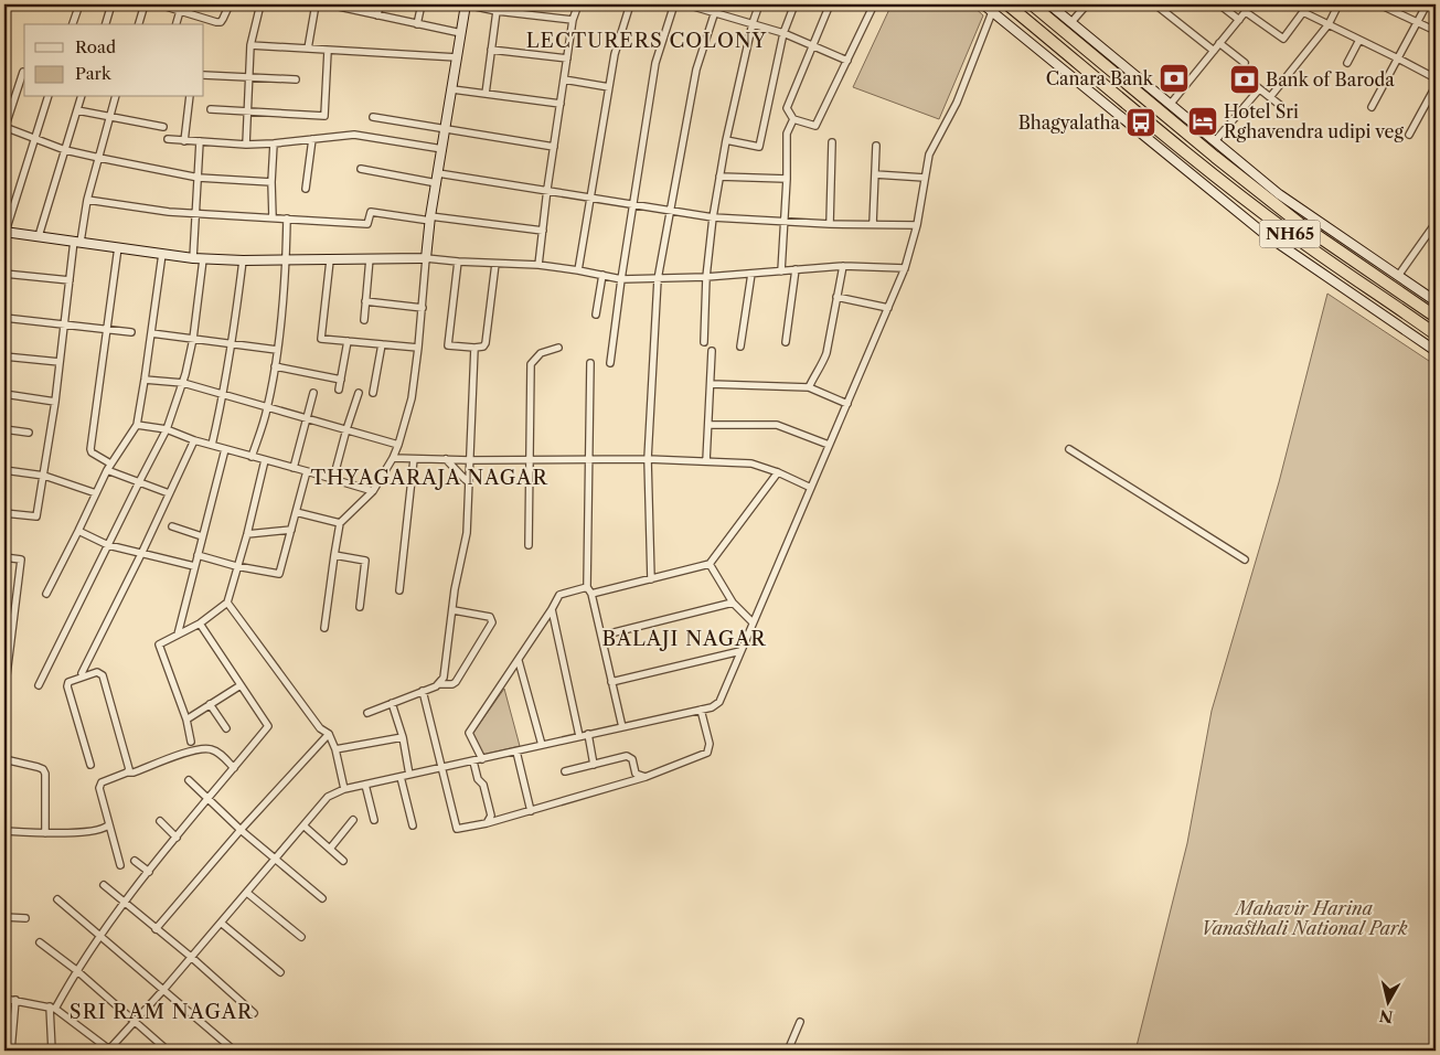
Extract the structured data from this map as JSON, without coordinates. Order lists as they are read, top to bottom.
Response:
{
  "streets": {
    "highway": ["NH65"]
  },
  "districts": [
    "LECTURERS COLONY",
    "THYAGARAJA NAGAR",
    "BALAJI NAGAR",
    "SRI RAM NAGAR"
  ],
  "parks": ["Mahavir Harina Vanasthali National Park"],
  "places": {
    "bank": ["Canara Bank", "Bank of Baroda"],
    "hotel": ["Hotel Sri Rghavendra udipi veg"],
    "bus stop": ["Bhagyalatha"]
  },
  "legend": ["Road", "Park"],
  "north": "bottom"
}
